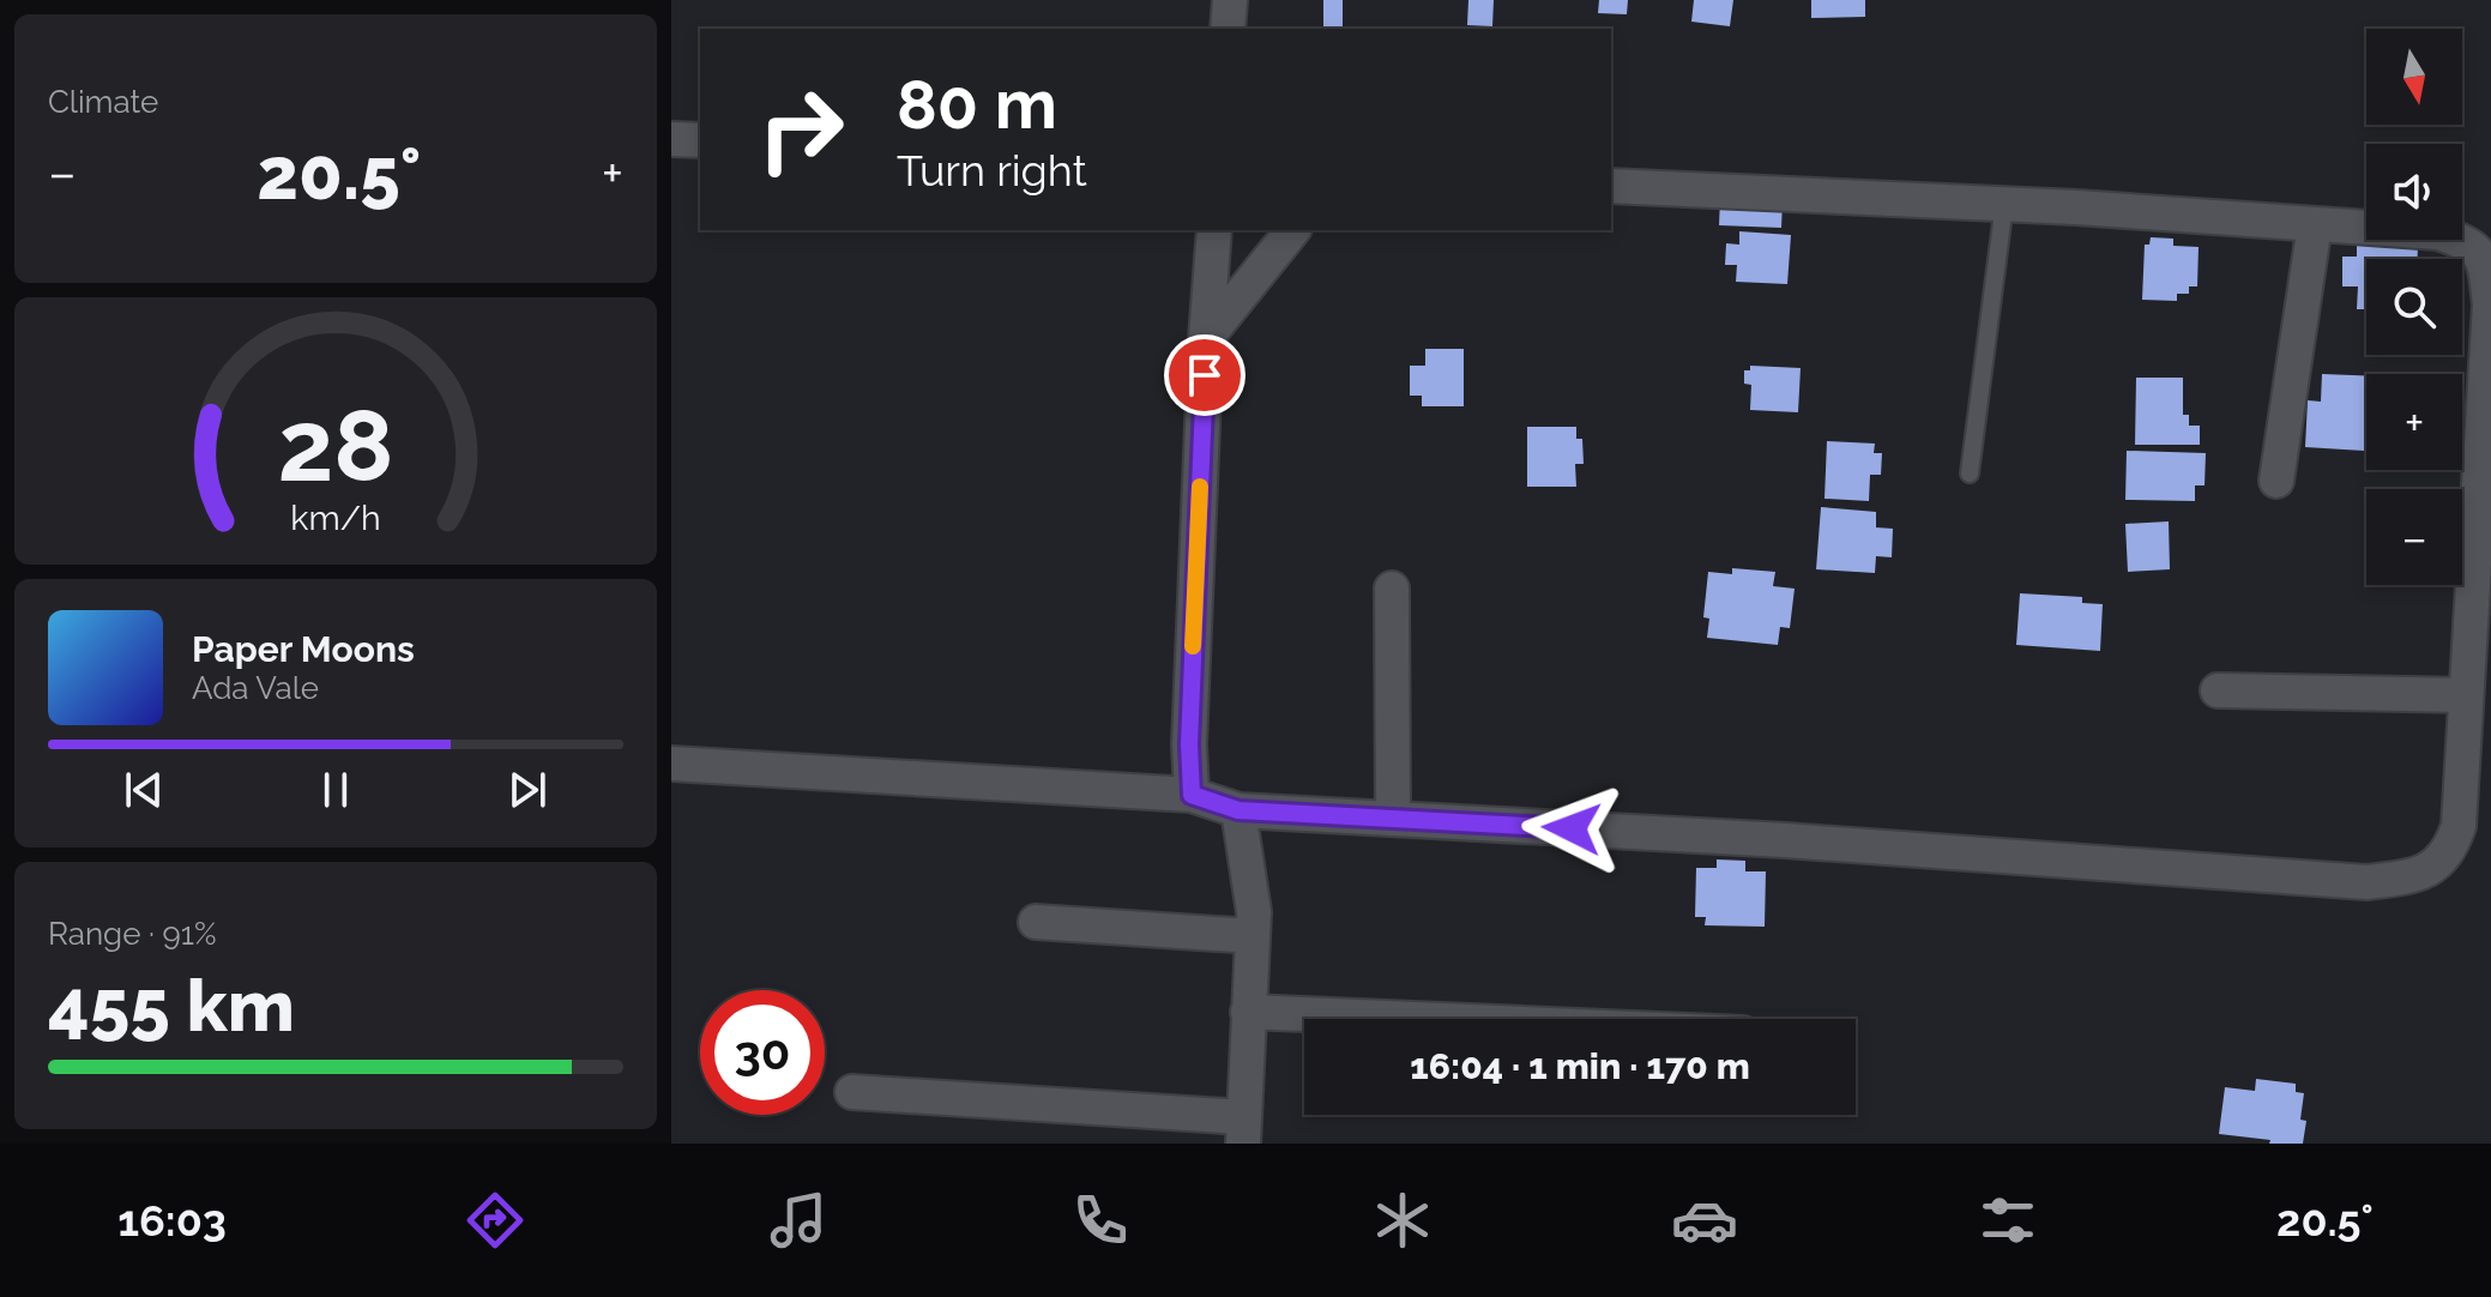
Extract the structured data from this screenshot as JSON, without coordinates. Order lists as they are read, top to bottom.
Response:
{
  "north": "bottom",
  "page": {
    "tile": [
      "Climate",
      ["Range · 91%", "455 km"]
    ],
    "map_buttons": ["+", "−"],
    "turn": ["80 m", "Turn right"],
    "heat": ["−", "20.5°", "+"],
    "song": ["Paper Moons", "Ada Vale"],
    "limit": "30",
    "trip": "16:04 · 1 min · 170 m",
    "tabs": ["16:03", "20.5°"],
    "gauge": ["28", "km/h"]
  }
}
